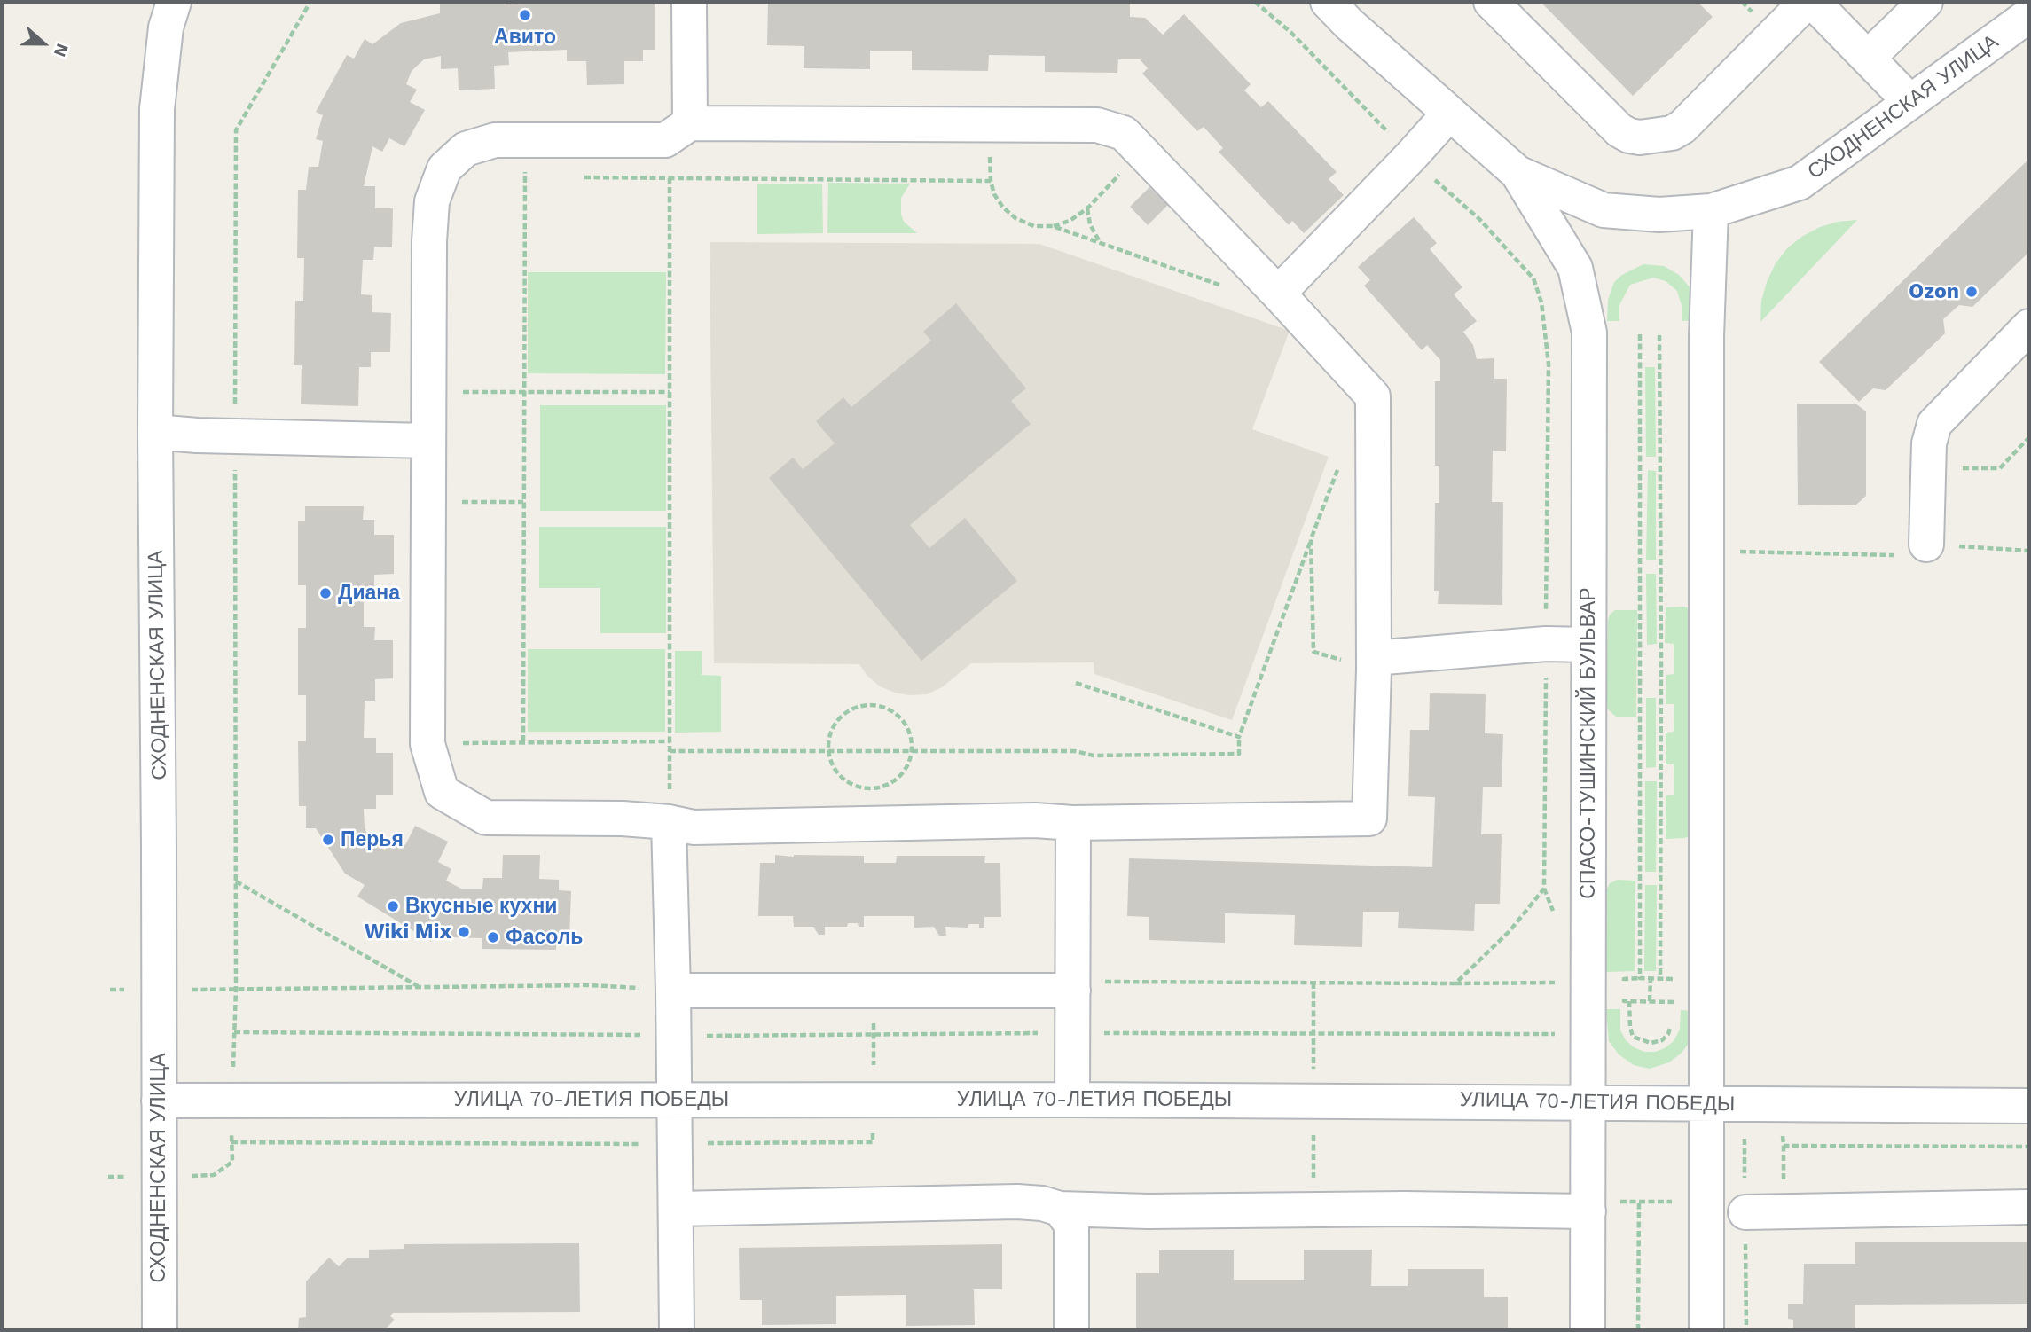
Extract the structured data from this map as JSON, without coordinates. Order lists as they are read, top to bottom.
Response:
{
  "streets": {
    "street": ["СХОДНЕНСКАЯ УЛИЦА", "СПАСО-ТУШИНСКИЙ БУЛЬВАР", "УЛИЦА 70-ЛЕТИЯ ПОБЕДЫ"]
  },
  "crossings": [
    ["СХОДНЕНСКАЯ УЛИЦА", "СПАСО-ТУШИНСКИЙ БУЛЬВАР"],
    ["СХОДНЕНСКАЯ УЛИЦА", "УЛИЦА 70-ЛЕТИЯ ПОБЕДЫ"],
    ["СПАСО-ТУШИНСКИЙ БУЛЬВАР", "УЛИЦА 70-ЛЕТИЯ ПОБЕДЫ"]
  ],
  "places": [
    "Авито",
    "Ozon",
    "Диана",
    "Перья",
    "Вкусные кухни",
    "Wiki Mix",
    "Фасоль"
  ],
  "north": "right"
}
